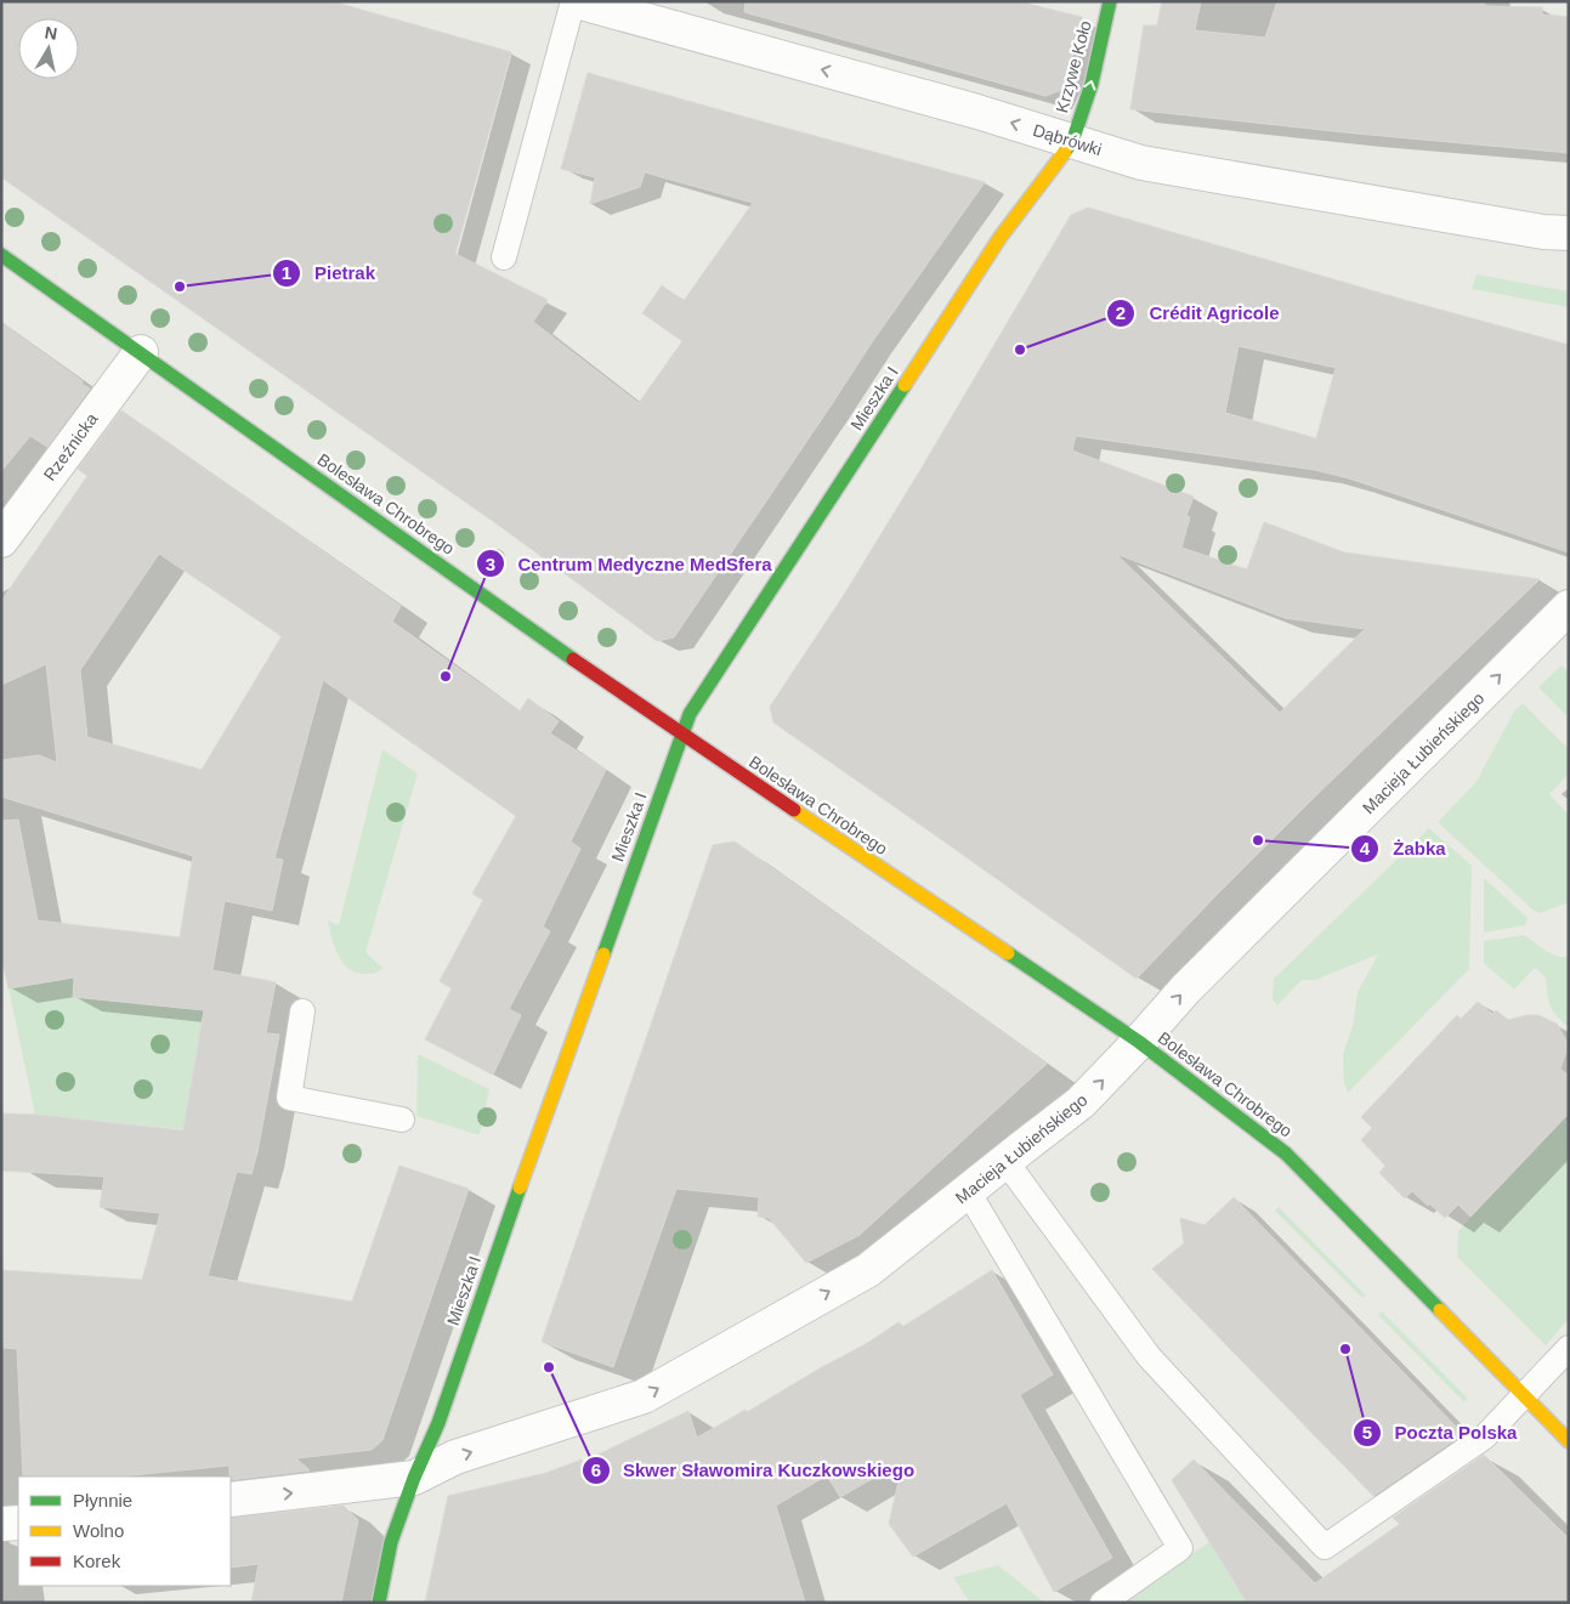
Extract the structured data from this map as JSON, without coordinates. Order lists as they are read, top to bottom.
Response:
{
  "streets": {
    "street": [
      "Krzywe Koło",
      "Dąbrówki",
      "Mieszka I",
      "Rzeźnicka",
      "Bolesława Chrobrego",
      "Macieja Łubieńskiego"
    ]
  },
  "crossings": [
    ["Krzywe Koło", "Dąbrówki"],
    ["Krzywe Koło", "Mieszka I"],
    ["Dąbrówki", "Mieszka I"],
    ["Mieszka I", "Bolesława Chrobrego"],
    ["Mieszka I", "Macieja Łubieńskiego"],
    ["Rzeźnicka", "Bolesława Chrobrego"],
    ["Bolesława Chrobrego", "Macieja Łubieńskiego"]
  ],
  "one_way": ["Krzywe Koło", "Dąbrówki", "Macieja Łubieńskiego"],
  "places": [
    "Pietrak",
    "Crédit Agricole",
    "Centrum Medyczne MedSfera",
    "Żabka",
    "Poczta Polska",
    "Skwer Sławomira Kuczkowskiego"
  ],
  "legend": ["Płynnie", "Wolno", "Korek"],
  "north": "top"
}
